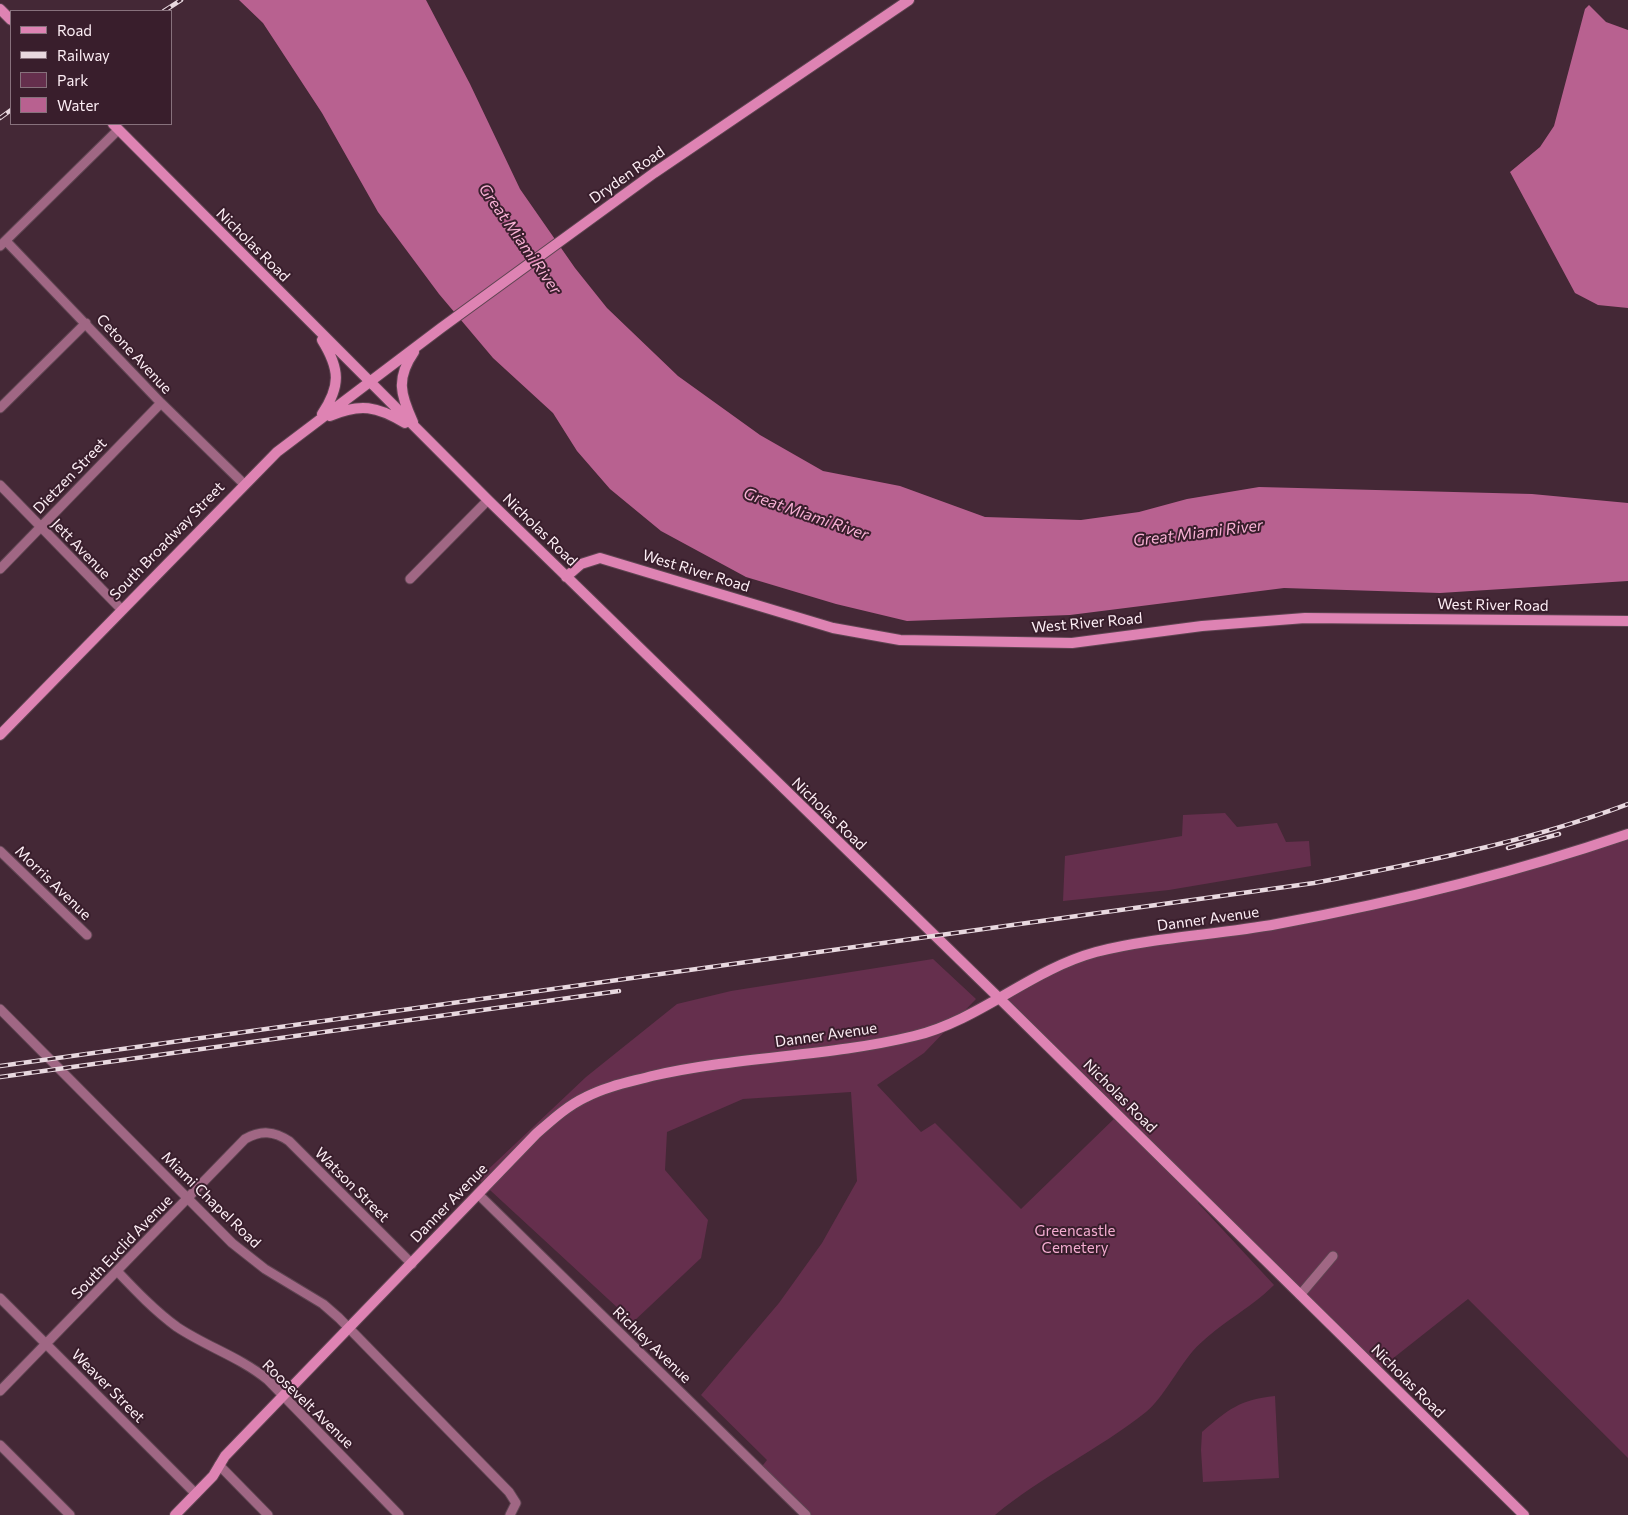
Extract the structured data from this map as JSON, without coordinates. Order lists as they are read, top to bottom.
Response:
{
  "streets": {
    "street": [
      "Dryden Road",
      "Nicholas Road",
      "Cetone Avenue",
      "Dietzen Street",
      "South Broadway Street",
      "Jett Avenue",
      "West River Road",
      "Morris Avenue",
      "Danner Avenue",
      "Watson Street",
      "Miami Chapel Road",
      "South Euclid Avenue",
      "Richley Avenue",
      "Weaver Street",
      "Roosevelt Avenue"
    ]
  },
  "crossings": [
    ["Dryden Road", "Nicholas Road"],
    ["Dryden Road", "South Broadway Street"],
    ["Nicholas Road", "South Broadway Street"],
    ["Nicholas Road", "West River Road"],
    ["Nicholas Road", "Danner Avenue"],
    ["Cetone Avenue", "Dietzen Street"],
    ["Cetone Avenue", "South Broadway Street"],
    ["Dietzen Street", "Jett Avenue"],
    ["South Broadway Street", "Jett Avenue"],
    ["Danner Avenue", "Watson Street"],
    ["Danner Avenue", "Miami Chapel Road"],
    ["Danner Avenue", "Richley Avenue"],
    ["Danner Avenue", "Weaver Street"],
    ["Danner Avenue", "Roosevelt Avenue"],
    ["Watson Street", "South Euclid Avenue"],
    ["Miami Chapel Road", "South Euclid Avenue"],
    ["South Euclid Avenue", "Weaver Street"],
    ["South Euclid Avenue", "Roosevelt Avenue"]
  ],
  "water": ["Great Miami River"],
  "parks": ["Greencastle Cemetery"],
  "legend": [
    "Road",
    "Railway",
    "Park",
    "Water"
  ]
}
